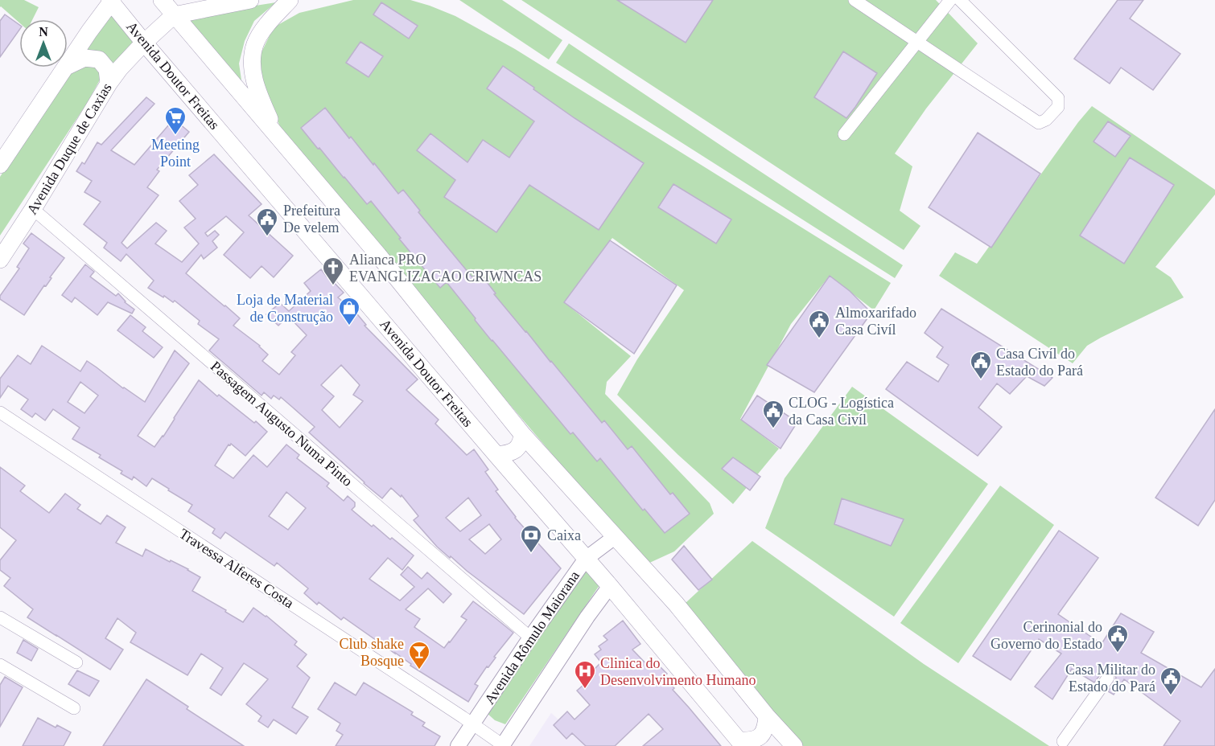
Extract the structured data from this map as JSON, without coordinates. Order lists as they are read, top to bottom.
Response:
{
  "streets": {
    "main road": ["Avenida Doutor Freitas", "Avenida Duque de Caxias"],
    "street": ["Passagem Augusto Numa Pinto", "Travessa Alferes Costa", "Avenida Rômulo Maiorana"]
  },
  "crossings": [
    ["Avenida Doutor Freitas", "Avenida Duque de Caxias"],
    ["Avenida Doutor Freitas", "Avenida Rômulo Maiorana"],
    ["Avenida Duque de Caxias", "Passagem Augusto Numa Pinto"],
    ["Passagem Augusto Numa Pinto", "Avenida Rômulo Maiorana"],
    ["Travessa Alferes Costa", "Avenida Rômulo Maiorana"]
  ],
  "places": {
    "supermarket": ["Meeting Point"],
    "public building": [
      "Prefeitura De velem",
      "Almoxarifado Casa Civíl",
      "Casa Civíl do Estado do Pará",
      "CLOG - Logística da Casa Civíl",
      "Cerinonial do Governo do Estado",
      "Casa Militar do Estado do Pará"
    ],
    "church": ["Alianca PRO EVANGLIZACAO CRIWNCAS"],
    "shop": ["Loja de Material de Construção"],
    "bank": ["Caixa"],
    "bar": ["Club shake Bosque"],
    "hospital": ["Clinica do Desenvolvimento Humano"]
  },
  "north": "top"
}
